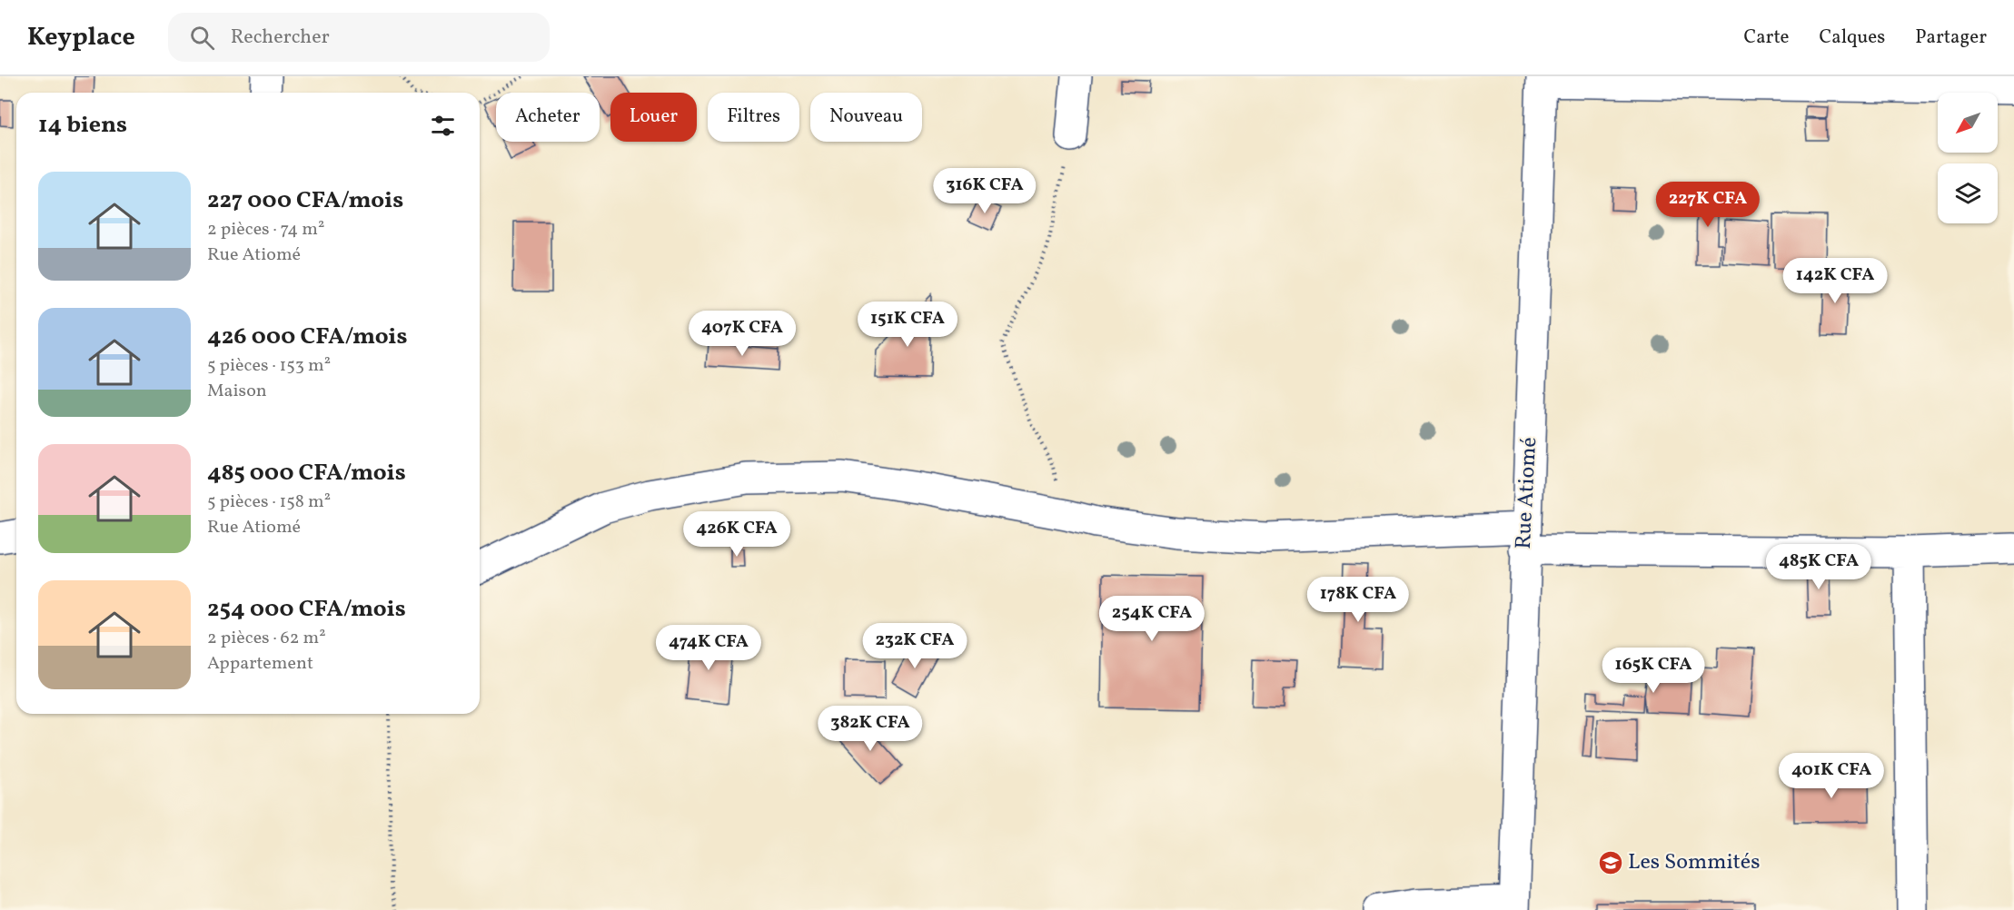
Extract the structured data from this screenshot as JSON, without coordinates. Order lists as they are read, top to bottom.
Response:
{
  "streets": {
    "street": ["Rue Atiomé"]
  },
  "places": {
    "school or university": ["Les Sommités"]
  },
  "north": "bottom left",
  "page": {
    "header": "Keyplace",
    "search": "Rechercher",
    "nav": ["Carte", "Calques", "Partager"],
    "chip": [
      "Acheter",
      "Louer",
      "Filtres",
      "Nouveau"
    ],
    "heading": "14 biens",
    "list": [
      {
        "name": "227 000 CFA/mois",
        "note": "2 pièces · 74 m² · Rue Atiomé"
      },
      {
        "name": "426 000 CFA/mois",
        "note": "5 pièces · 153 m² · Maison"
      },
      {
        "name": "485 000 CFA/mois",
        "note": "5 pièces · 158 m² · Rue Atiomé"
      },
      {
        "name": "254 000 CFA/mois",
        "note": "2 pièces · 62 m² · Appartement"
      }
    ],
    "price": [
      "316K CFA",
      "227K CFA",
      "142K CFA",
      "151K CFA",
      "407K CFA",
      "426K CFA",
      "485K CFA",
      "178K CFA",
      "254K CFA",
      "232K CFA",
      "474K CFA",
      "165K CFA",
      "382K CFA",
      "401K CFA"
    ]
  }
}
